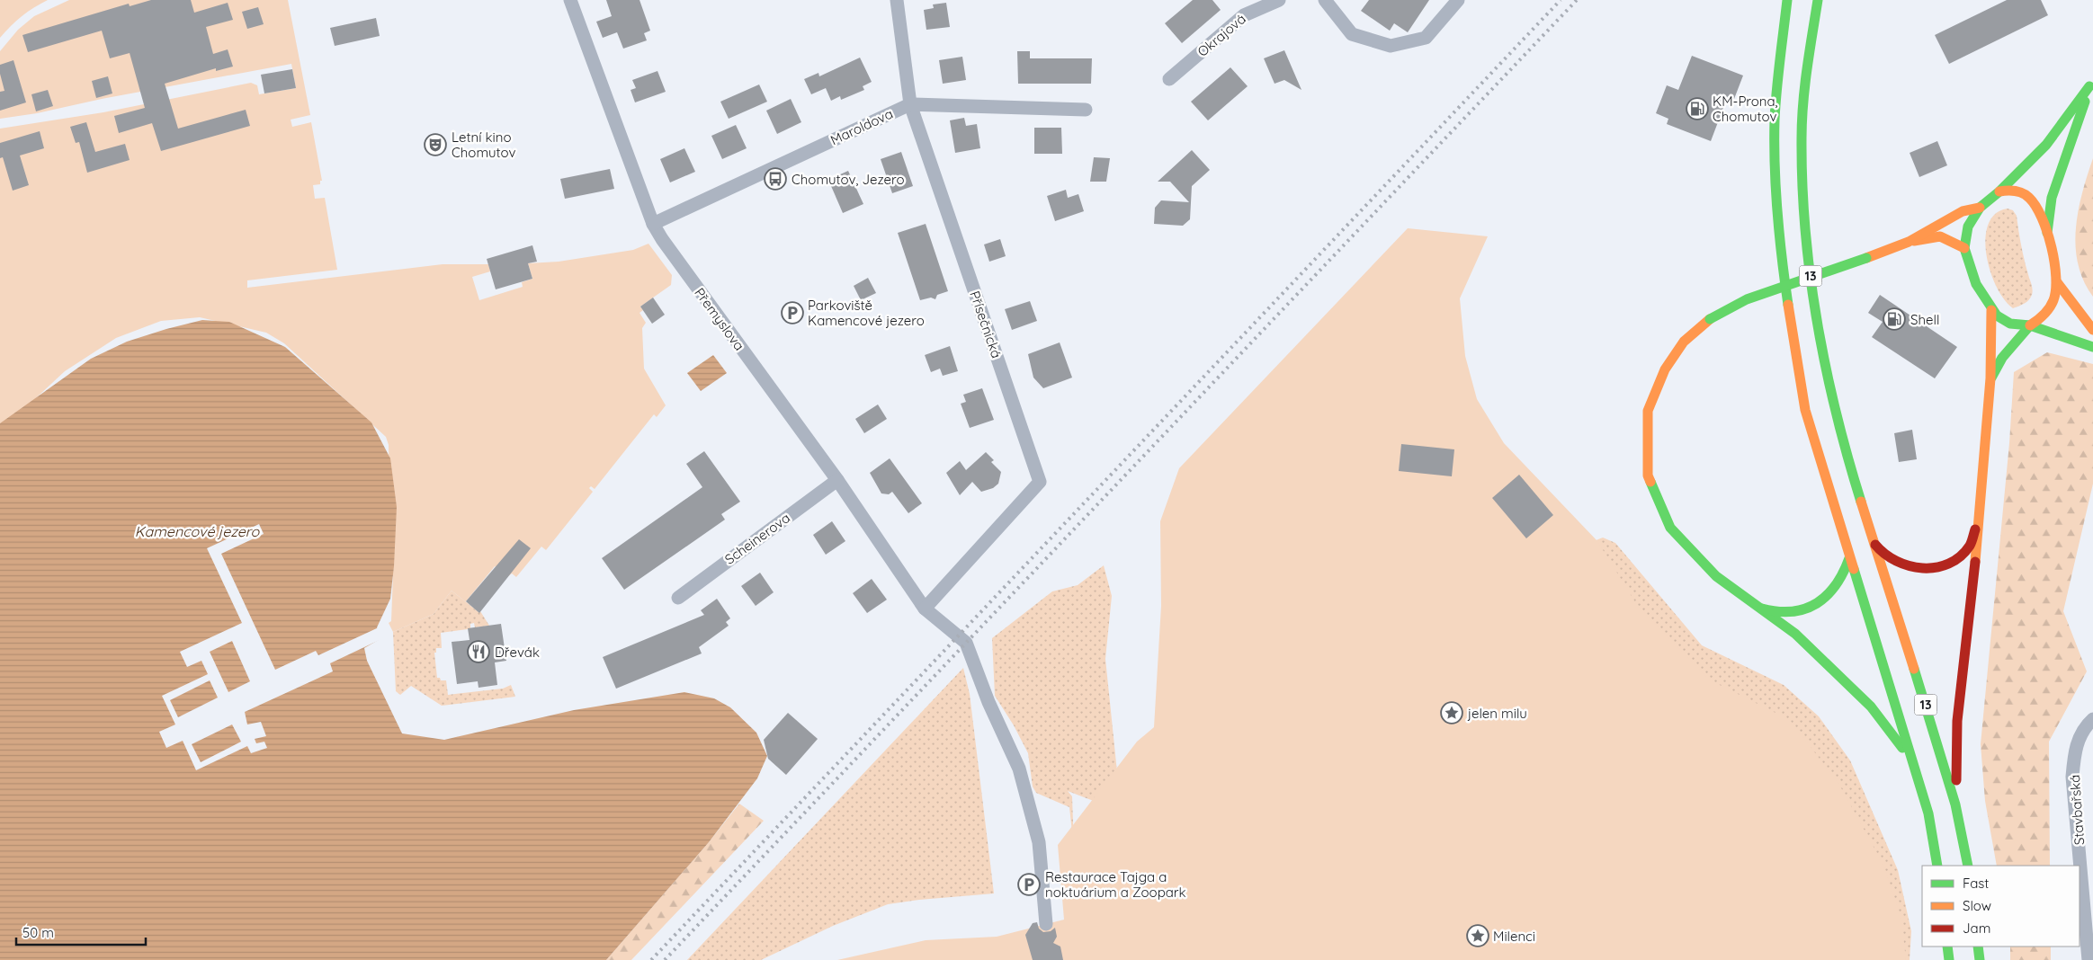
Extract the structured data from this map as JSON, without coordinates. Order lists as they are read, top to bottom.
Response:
{
  "streets": {
    "main road": ["13"],
    "street": [
      "Okrajová",
      "Maroldova",
      "Přemyslova",
      "Přísečnická",
      "Scheinerova",
      "Stavbařská"
    ]
  },
  "crossings": [
    ["Maroldova", "Přemyslova"],
    ["Maroldova", "Přísečnická"],
    ["Přemyslova", "Přísečnická"],
    ["Přemyslova", "Scheinerova"]
  ],
  "water": ["Kamencové jezero"],
  "places": {
    "fuel station": ["KM-Prona, Chomutov", "Shell"],
    "theatre": ["Letní kino Chomutov"],
    "bus stop": ["Chomutov, Jezero"],
    "parking": ["Parkoviště Kamencové jezero", "Restaurace Tajga a noktuárium a Zoopark"],
    "restaurant": ["Dřevák"],
    "place": ["jelen milu", "Milenci"]
  },
  "legend": ["Fast", "Slow", "Jam"],
  "scale_bar": "50 m"
}
